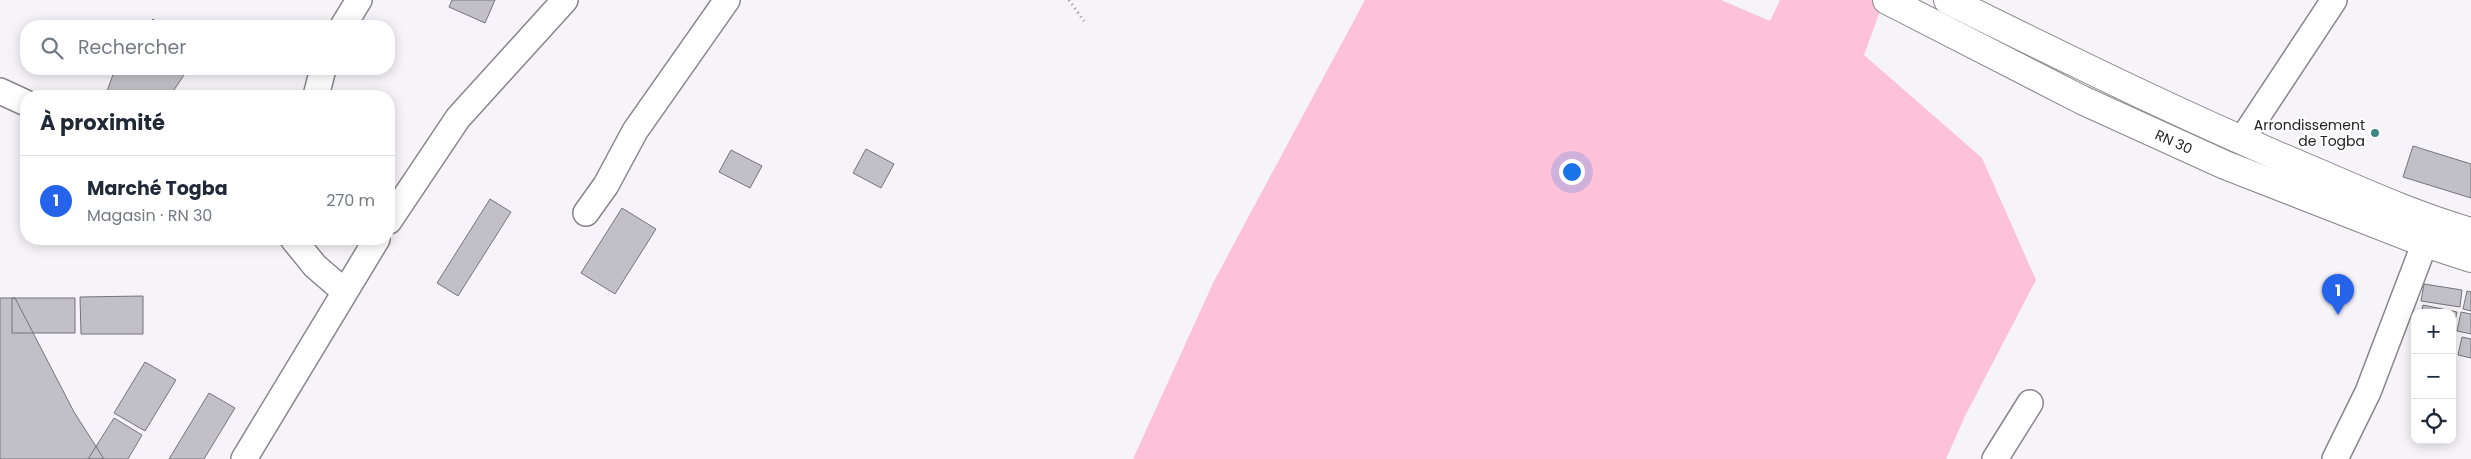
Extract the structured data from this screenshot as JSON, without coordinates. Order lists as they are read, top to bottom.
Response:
{
  "streets": {
    "main road": ["RN 30"]
  },
  "places": ["Arrondissement de Togba"],
  "page": {
    "search": "Rechercher",
    "heading": "À proximité",
    "list": [
      {
        "mark": "1",
        "name": "Marché Togba",
        "note": "Magasin · RN 30",
        "value": "270 m"
      }
    ],
    "pins": "1",
    "map_buttons": ["+", "−"]
  }
}
